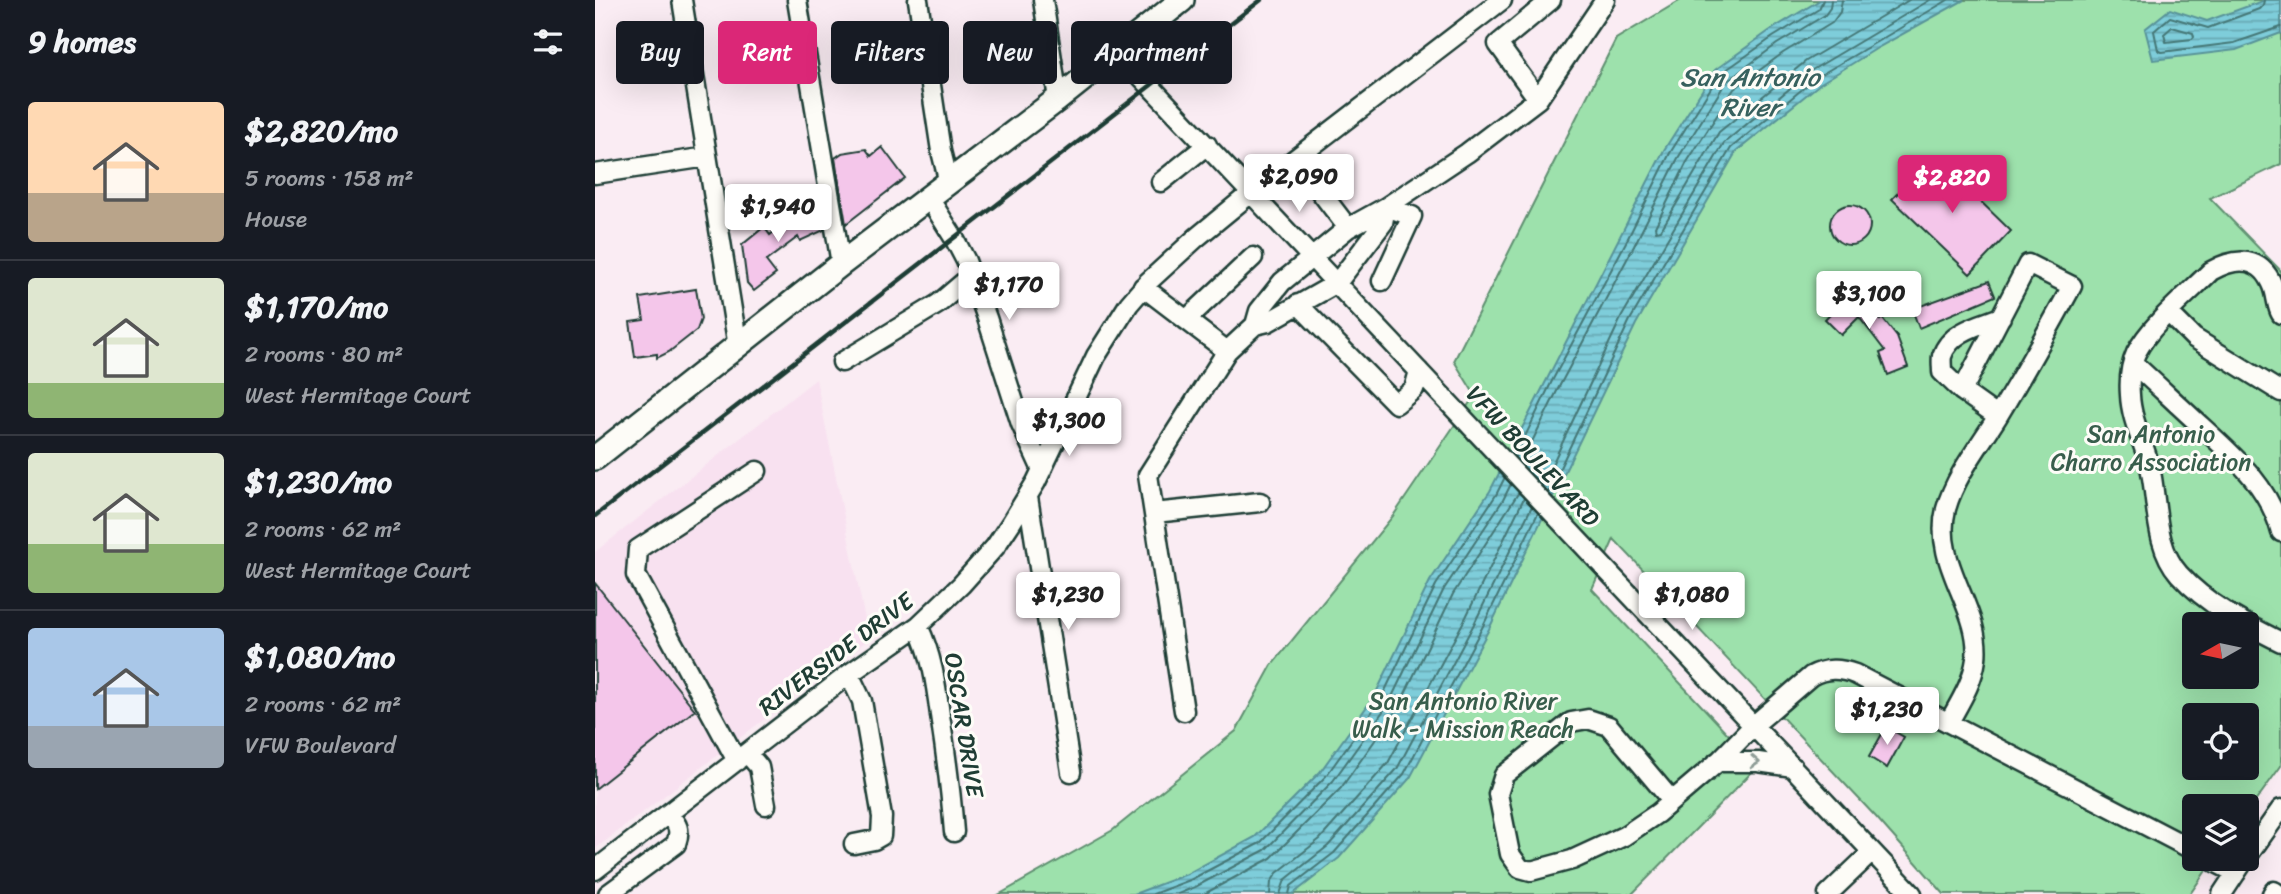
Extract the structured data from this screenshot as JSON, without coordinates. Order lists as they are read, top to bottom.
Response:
{
  "streets": {
    "street": ["VFW BOULEVARD", "RIVERSIDE DRIVE", "OSCAR DRIVE"]
  },
  "crossings": [
    ["VFW BOULEVARD", "RIVERSIDE DRIVE"],
    ["RIVERSIDE DRIVE", "OSCAR DRIVE"]
  ],
  "water": ["San Antonio River"],
  "parks": ["San Antonio Charro Association", "San Antonio River Walk - Mission Reach"],
  "north": "left",
  "page": {
    "heading": "9 homes",
    "chip": [
      "Buy",
      "Rent",
      "Filters",
      "New",
      "Apartment"
    ],
    "list": [
      {
        "name": "$2,820/mo",
        "note": "5 rooms · 158 m² · House"
      },
      {
        "name": "$1,170/mo",
        "note": "2 rooms · 80 m² · West Hermitage Court"
      },
      {
        "name": "$1,230/mo",
        "note": "2 rooms · 62 m² · West Hermitage Court"
      },
      {
        "name": "$1,080/mo",
        "note": "2 rooms · 62 m² · VFW Boulevard"
      }
    ],
    "price": [
      "$2,090",
      "$2,820",
      "$1,940",
      "$1,170",
      "$3,100",
      "$1,300",
      "$1,230",
      "$1,080",
      "$1,230"
    ]
  }
}
